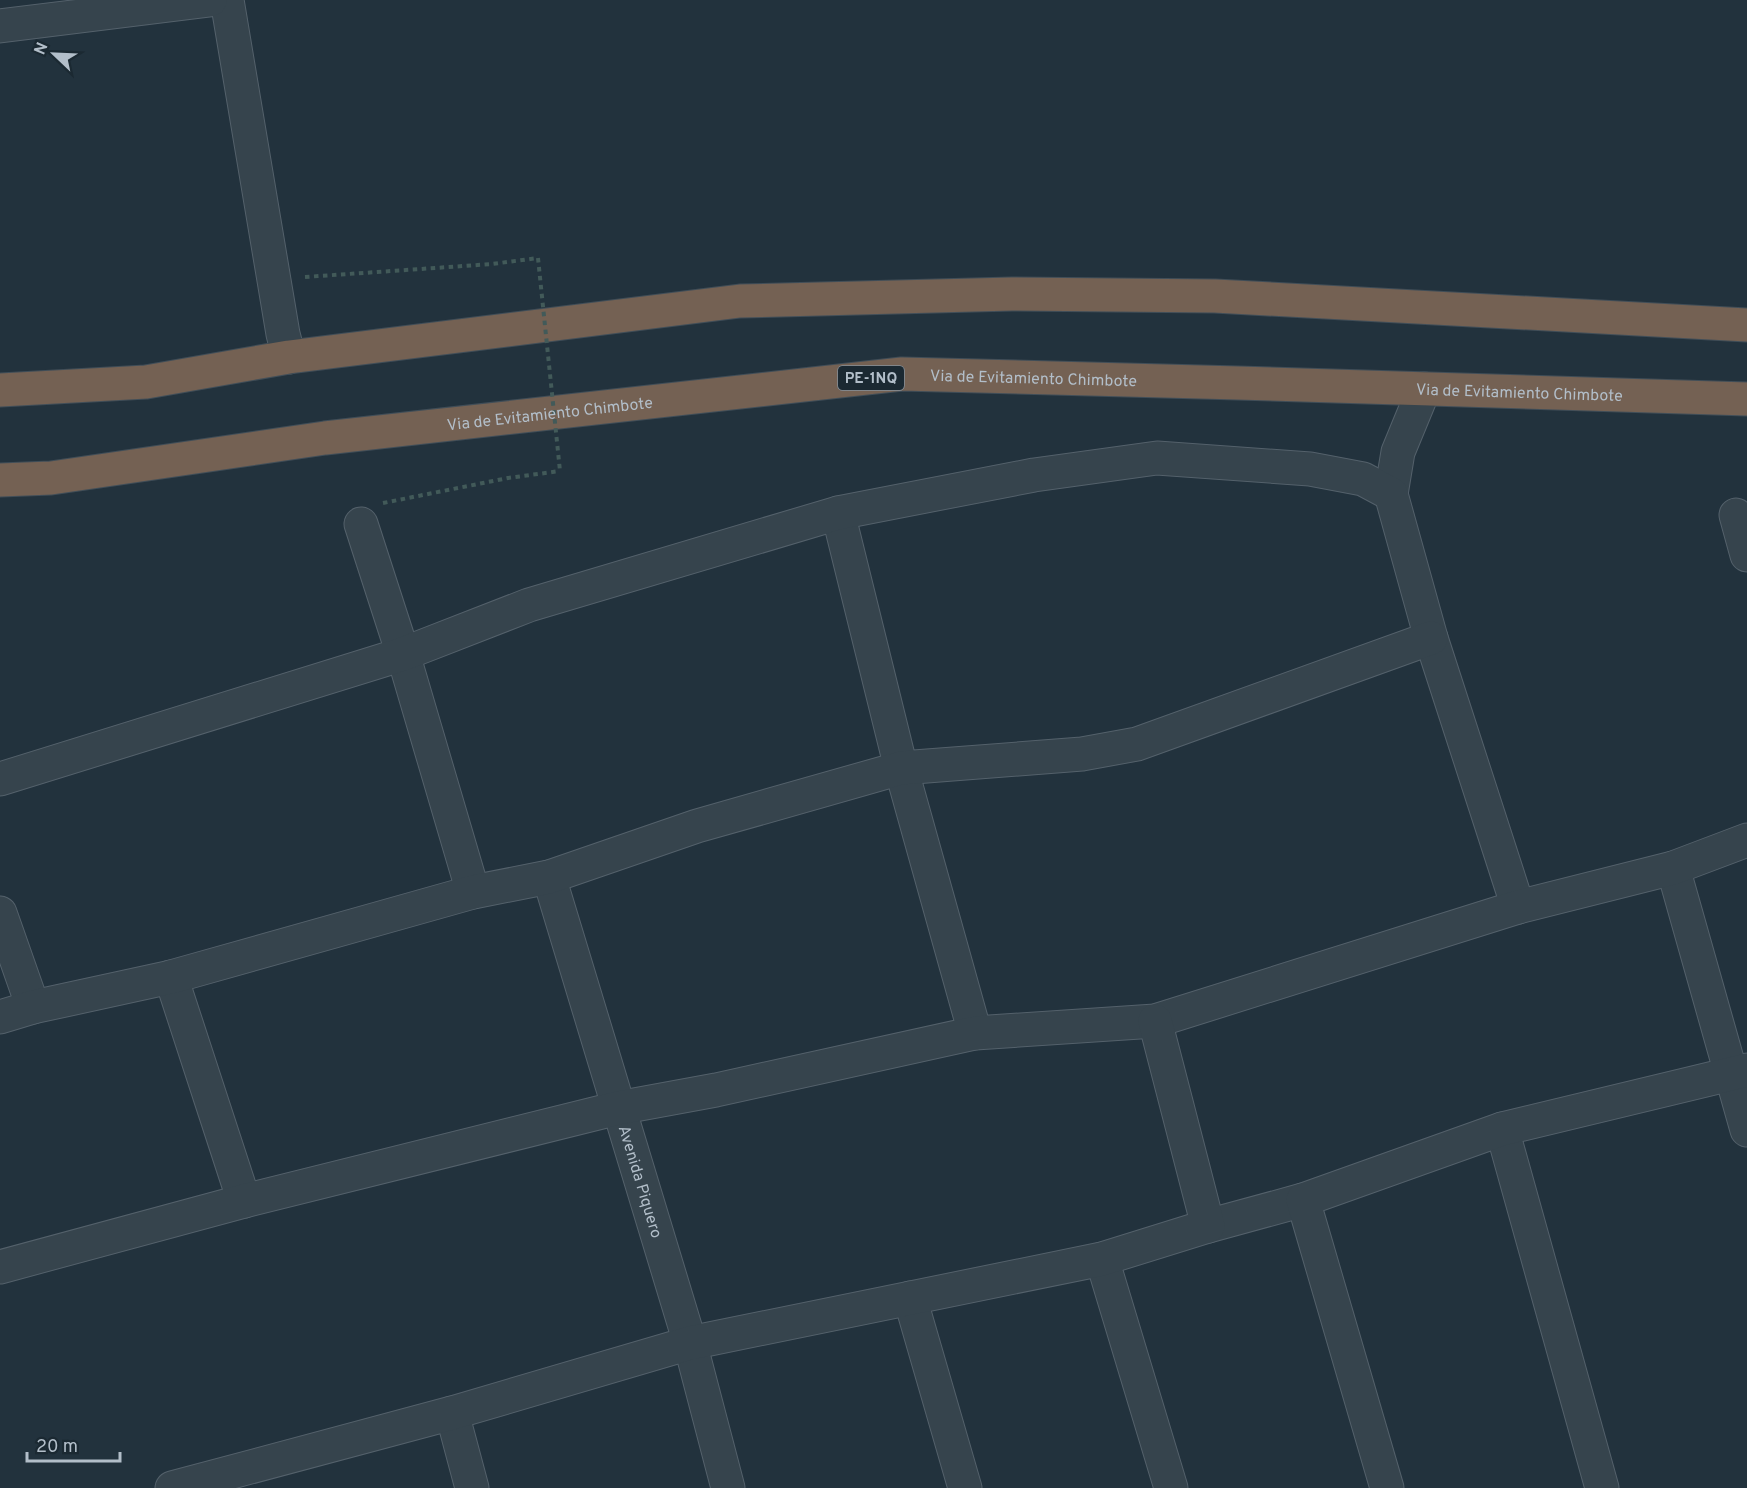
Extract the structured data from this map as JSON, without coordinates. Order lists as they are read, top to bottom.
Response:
{
  "streets": {
    "highway": ["PE-1NQ", "Via de Evitamiento Chimbote"],
    "street": ["Avenida Piquero"]
  },
  "scale_bar": "20 m",
  "north": "top left"
}
